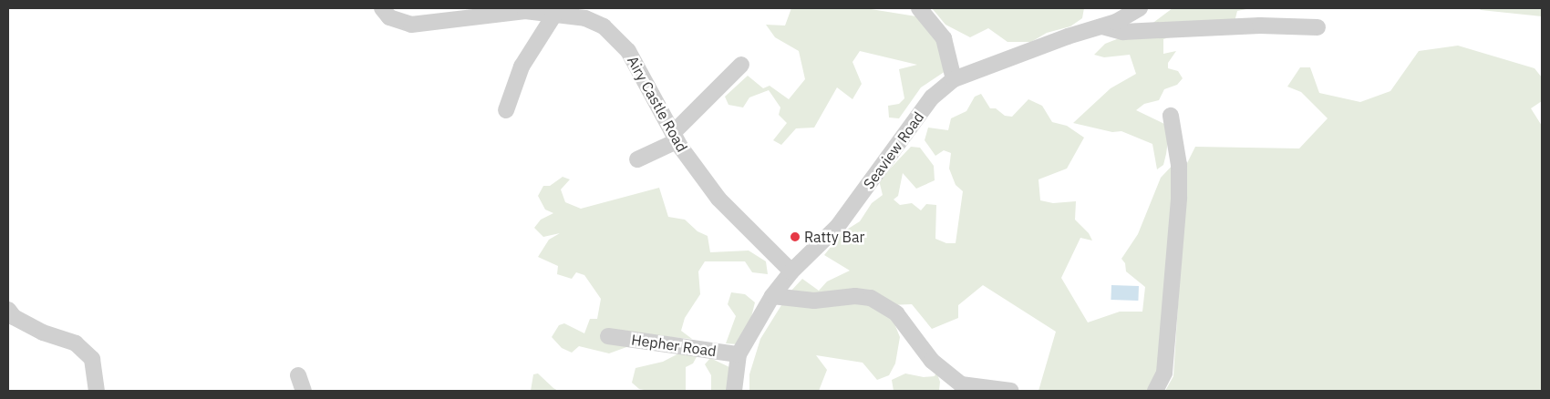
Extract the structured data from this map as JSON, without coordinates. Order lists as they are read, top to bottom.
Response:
{
  "streets": {
    "street": ["Airy Castle Road", "Seaview Road", "Hepher Road"]
  },
  "crossings": [
    ["Airy Castle Road", "Seaview Road"],
    ["Seaview Road", "Hepher Road"]
  ],
  "places": ["Ratty Bar"]
}
